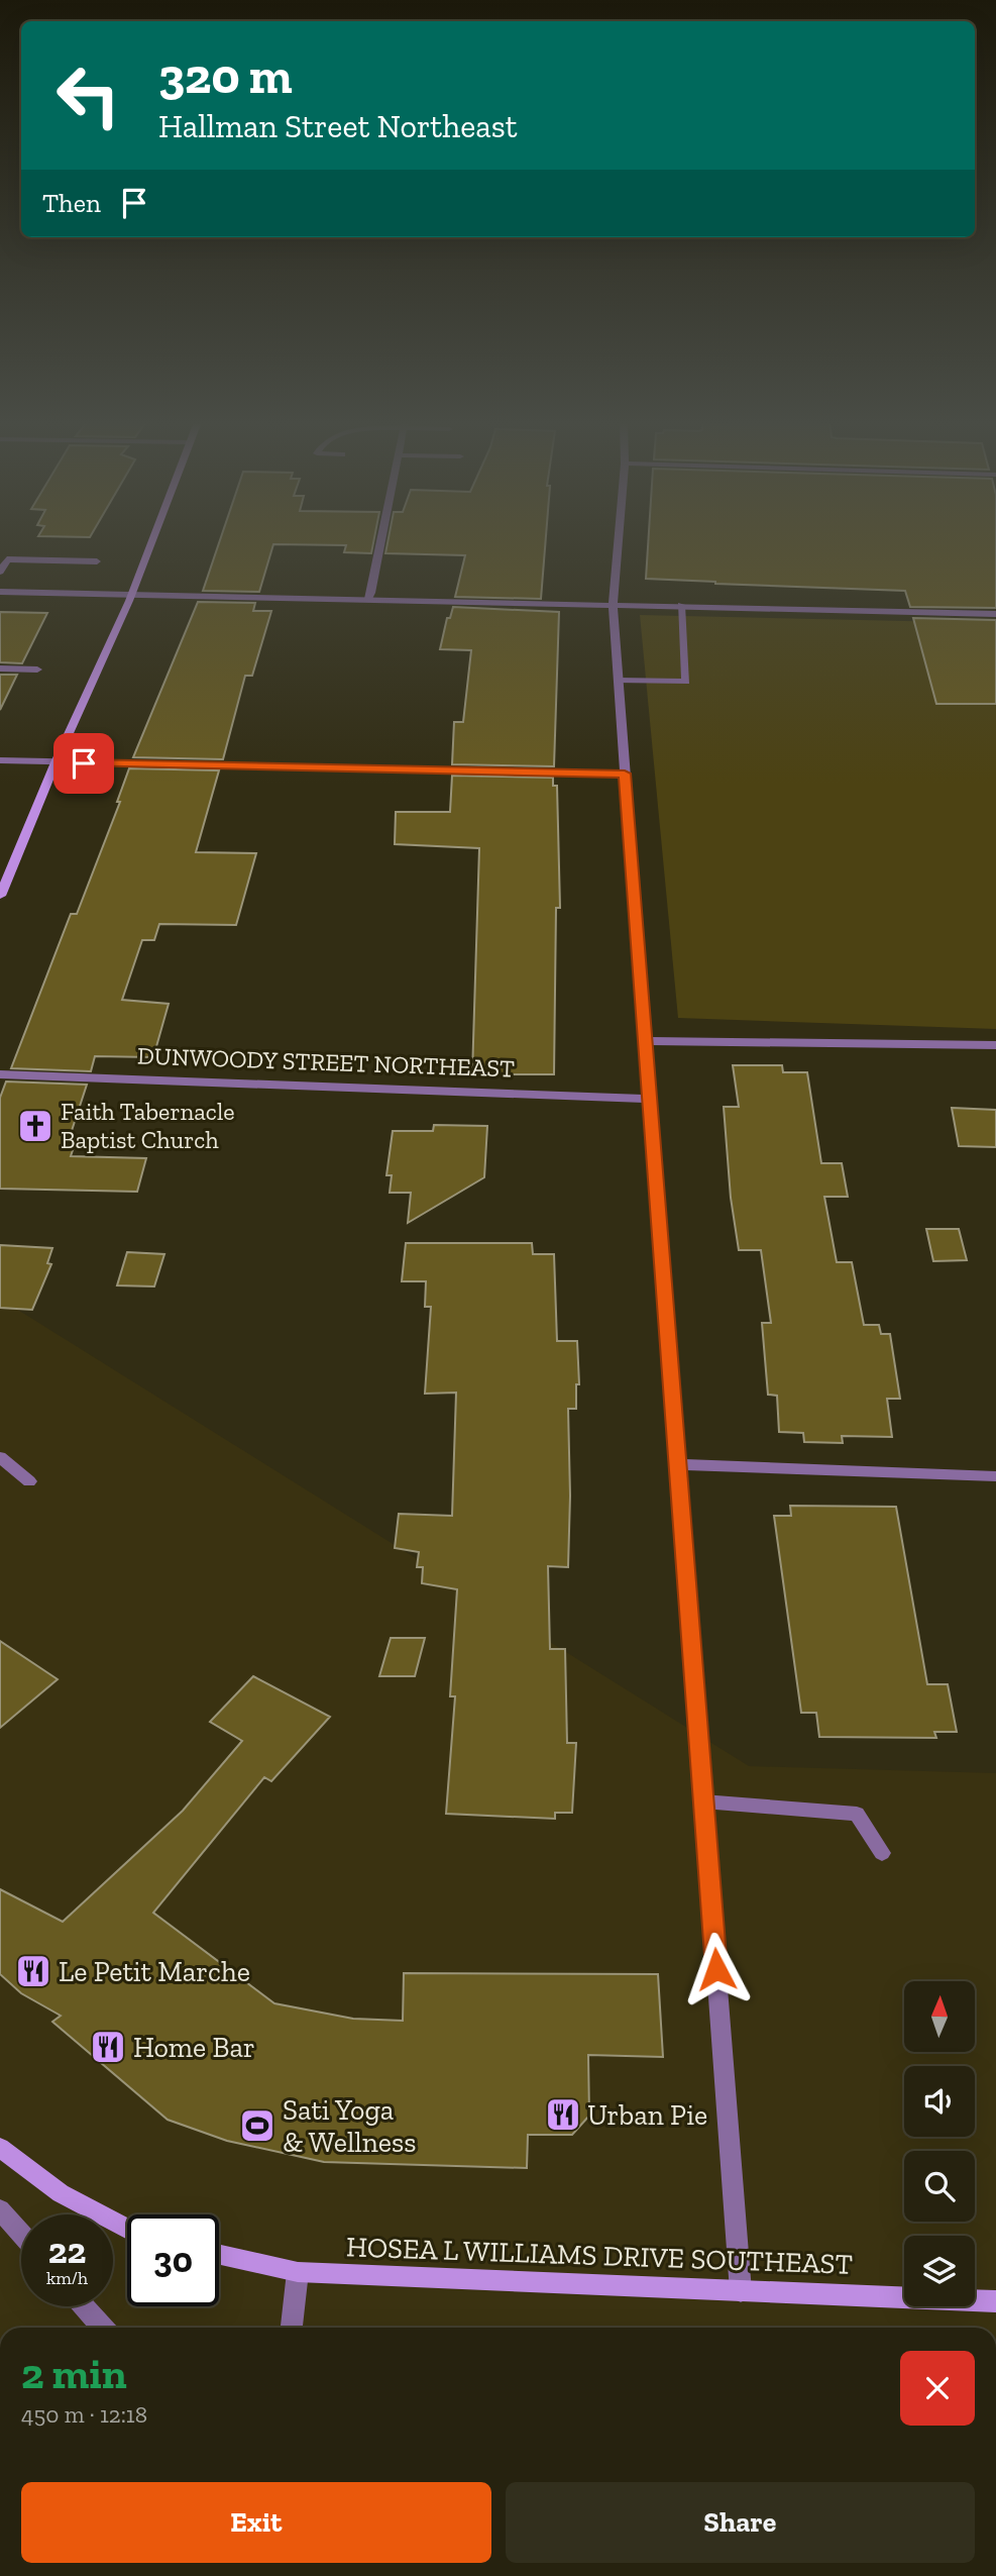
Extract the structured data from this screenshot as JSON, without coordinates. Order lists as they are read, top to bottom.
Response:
{
  "streets": {
    "street": ["DUNWOODY STREET NORTHEAST", "HOSEA L WILLIAMS DRIVE SOUTHEAST"]
  },
  "places": {
    "church": ["Faith Tabernacle Baptist Church"],
    "restaurant": ["Le Petit Marche", "Home Bar", "Urban Pie"],
    "sports": ["Sati Yoga & Wellness"]
  },
  "north": "top",
  "page": {
    "turn": ["320 m", "Hallman Street Northeast"],
    "then": "Then",
    "speed": "22 km/h",
    "limit": "30",
    "heading": ["2 min", "450 m · 12:18"],
    "buttons": ["Exit", "Share"]
  }
}
